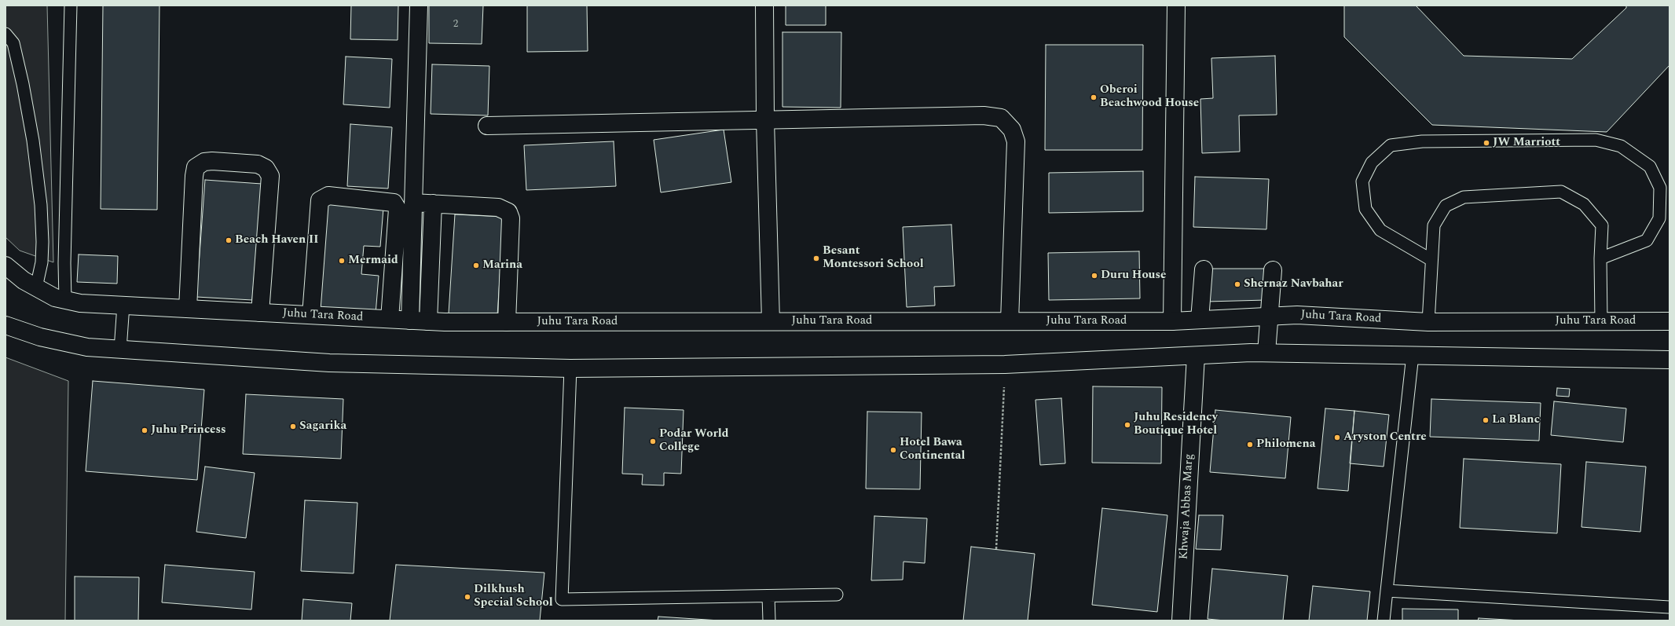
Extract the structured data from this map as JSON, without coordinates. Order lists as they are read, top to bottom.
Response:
{
  "streets": {
    "main road": ["Juhu Tara Road", "Khwaja Abbas Marg"]
  },
  "places": [
    "Oberoi Beachwood House",
    "JW Marriott",
    "Beach Haven II",
    "Besant Montessori School",
    "Mermaid",
    "Marina",
    "Duru House",
    "Shernaz Navbahar",
    "La Blanc",
    "Juhu Residency Boutique Hotel",
    "Sagarika",
    "Juhu Princess",
    "Aryston Centre",
    "Podar World College",
    "Philomena",
    "Hotel Bawa Continental",
    "Dilkhush Special School"
  ],
  "house_numbers": ["2"]
}
